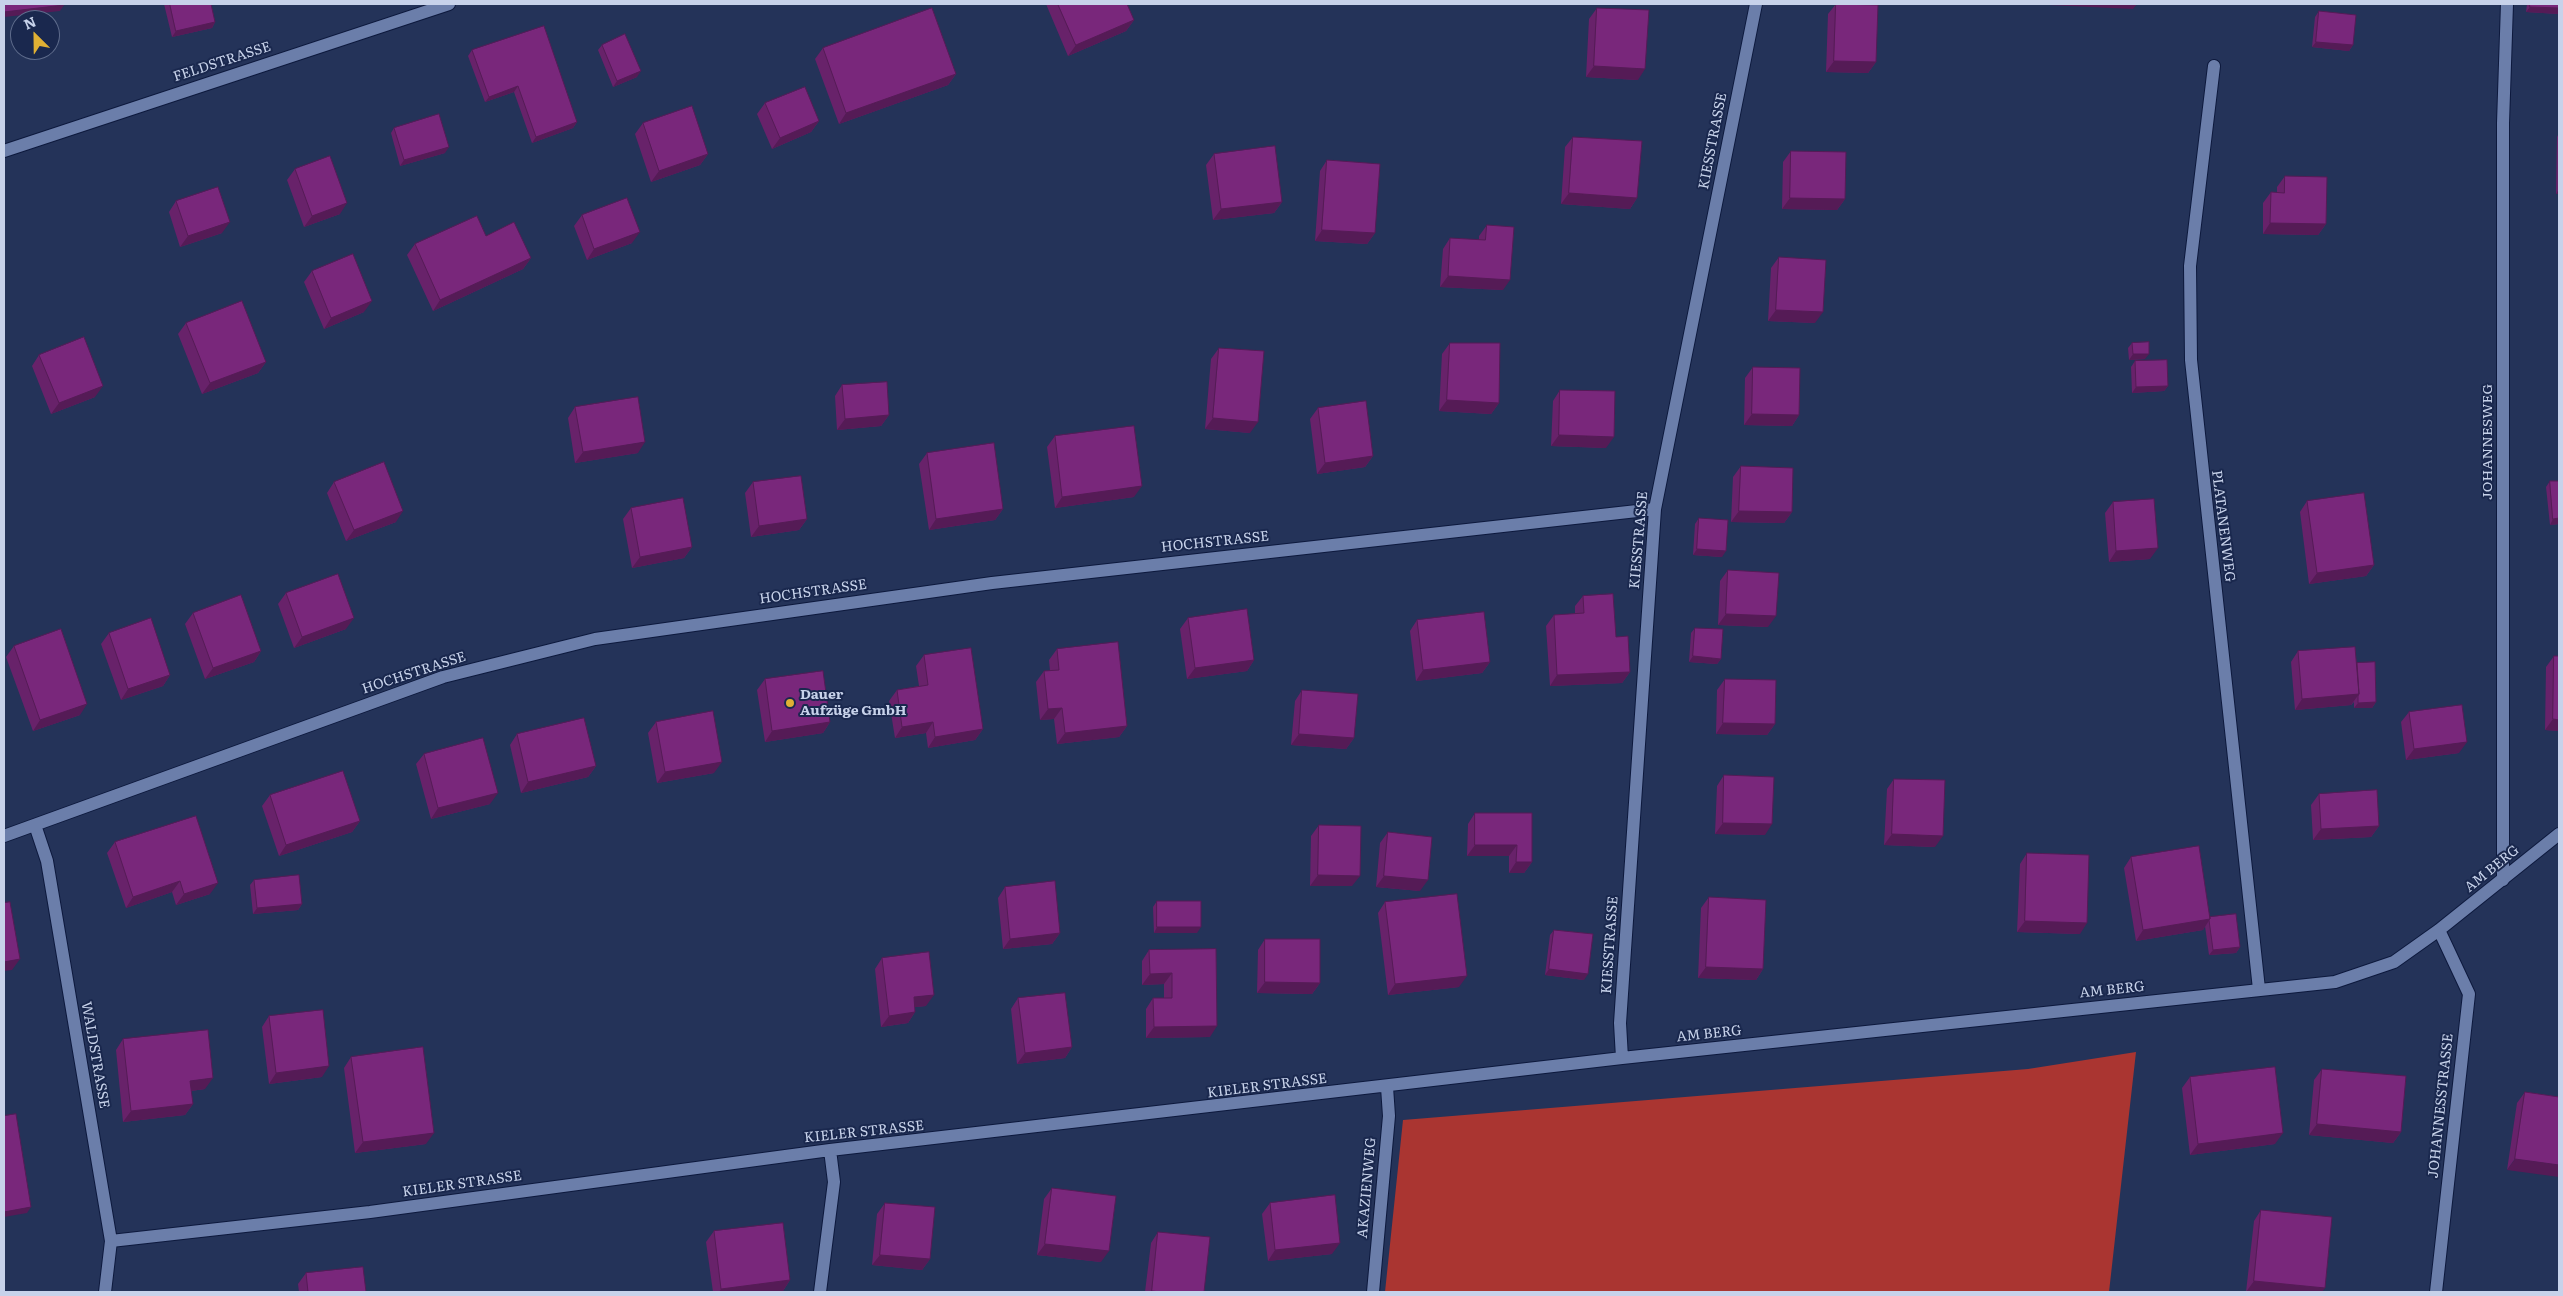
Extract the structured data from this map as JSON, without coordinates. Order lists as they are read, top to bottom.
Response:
{
  "streets": {
    "street": [
      "FELDSTRASSE",
      "KIESSTRASSE",
      "JOHANNESWEG",
      "PLATANENWEG",
      "HOCHSTRASSE",
      "AM BERG",
      "WALDSTRASSE",
      "KIELER STRASSE",
      "JOHANNESSTRASSE",
      "AKAZIENWEG"
    ]
  },
  "crossings": [
    ["KIESSTRASSE", "HOCHSTRASSE"],
    ["KIESSTRASSE", "AM BERG"],
    ["KIESSTRASSE", "KIELER STRASSE"],
    ["JOHANNESWEG", "AM BERG"],
    ["PLATANENWEG", "AM BERG"],
    ["HOCHSTRASSE", "WALDSTRASSE"],
    ["AM BERG", "KIELER STRASSE"],
    ["AM BERG", "JOHANNESSTRASSE"],
    ["WALDSTRASSE", "KIELER STRASSE"],
    ["KIELER STRASSE", "AKAZIENWEG"]
  ],
  "places": ["Dauer Aufzüge GmbH"],
  "north": "top left"
}
